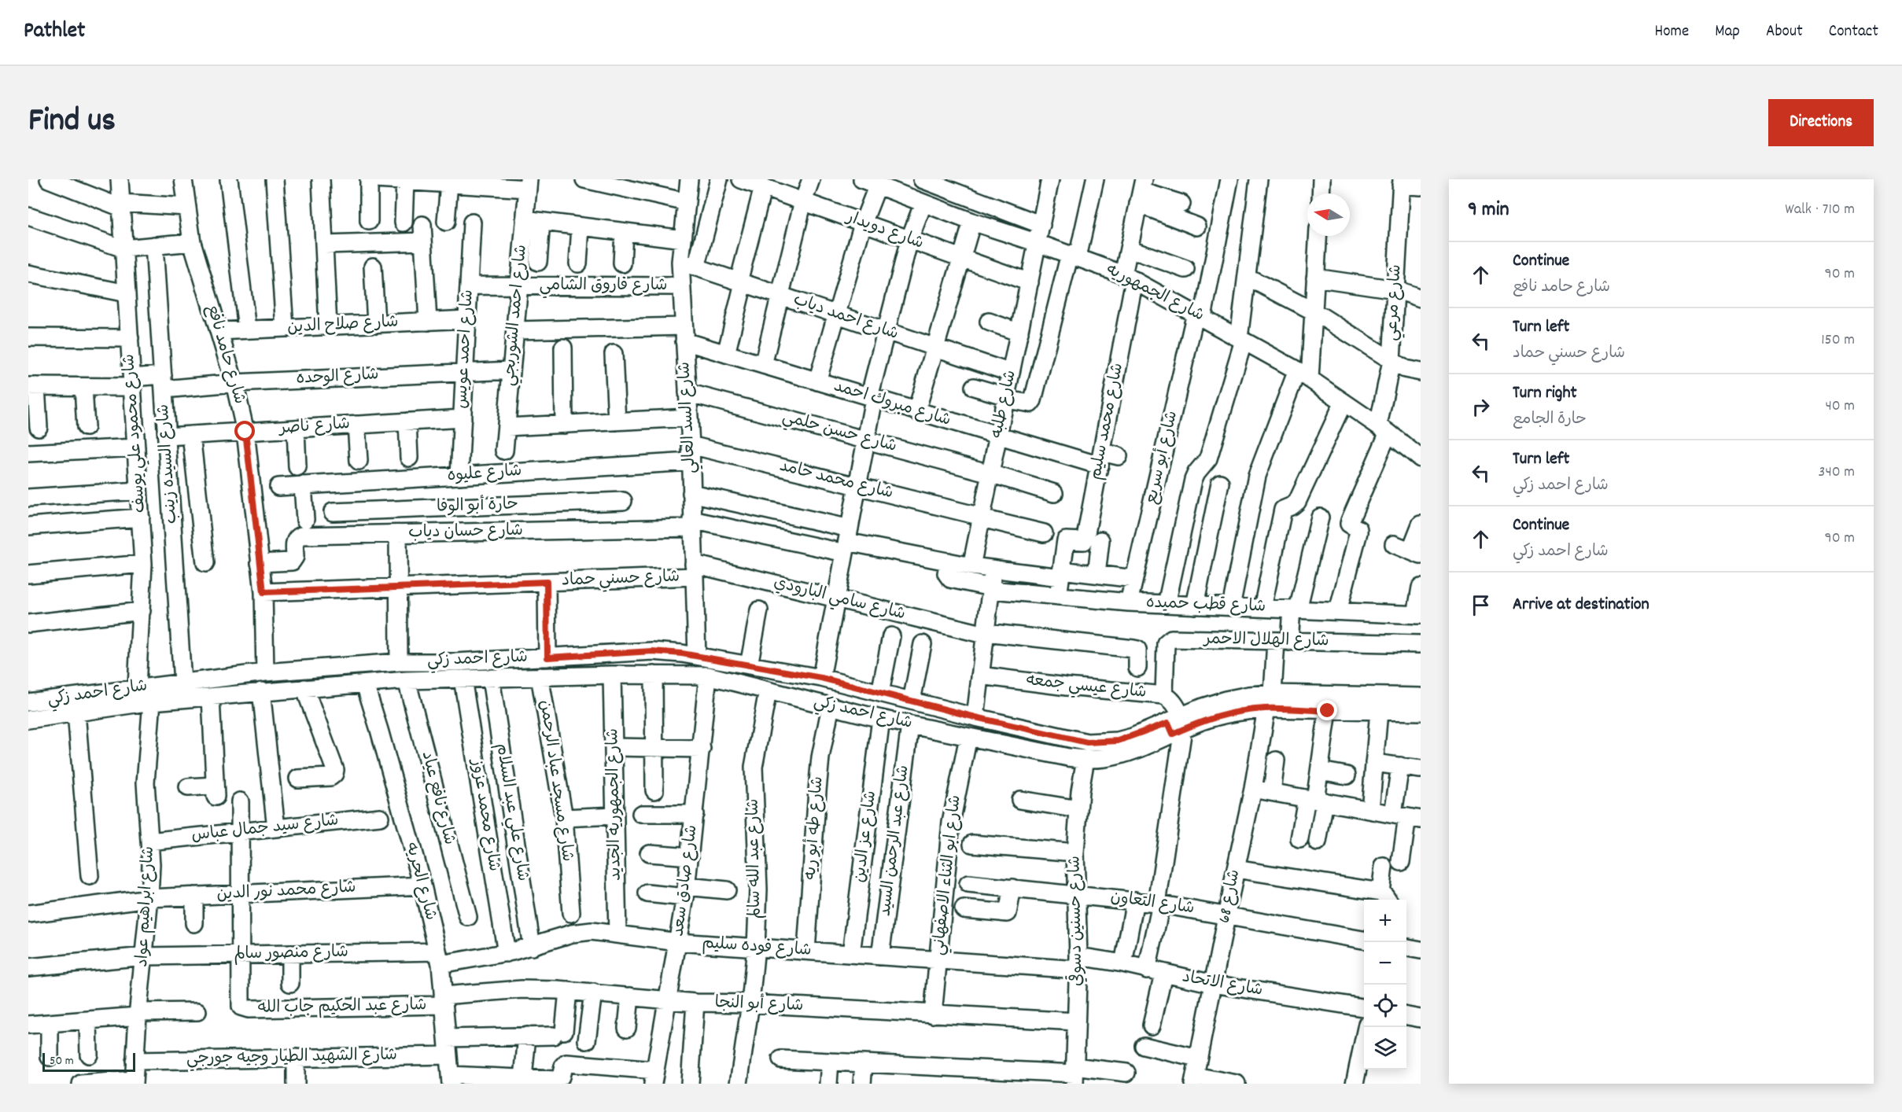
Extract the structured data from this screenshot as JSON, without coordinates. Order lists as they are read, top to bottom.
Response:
{
  "streets": {
    "street": [
      "شارع دويدار",
      "شارع فاروق الشامي",
      "شارع الجمهوريه",
      "شارع مرعي",
      "شارع احمد الشوربجي",
      "شارع احمد دياب",
      "شارع صلاح الدين",
      "شارع احمد عويس",
      "شارع حامد نافع",
      "شارع الوحده",
      "شارع مبروك احمد",
      "شارع طلبه",
      "شارع السد العالي",
      "شارع محمد سليم",
      "شارع ناصر",
      "شارع حسن حلمي",
      "شارع محمود علي يوسف",
      "شارع أبو سريع",
      "شارع السيده زينب",
      "شارع عليوه",
      "شارع محمد حامد",
      "حارة أبو الوفا",
      "شارع حسان دياب",
      "شارع حسني حماد",
      "شارع سامي البارودي",
      "شارع قطب حميده",
      "شارع الهلال الاحمر",
      "شارع احمد زكي",
      "شارع عيسي جمعه",
      "شارع مسجد عباد الرحمن",
      "شارع نافع عياد",
      "شارع الجمهوريه الجديد",
      "شارع علي عبد السلام",
      "شارع محمد عزوز",
      "شارع طه أبو ريه",
      "شارع سيد جمال عباس",
      "شارع عز الدين",
      "شارع عبد الرحمن السيد",
      "شارع عبد الله سالم",
      "شارع ابو الثناء الاصفهاني",
      "شارع صادق سعد",
      "شارع الحريه",
      "شارع محمد نور الدين",
      "شارع 68",
      "شارع التعاون",
      "شارع ابراهيم عواد",
      "شارع حسنين دسوقي",
      "شارع فوده سليم",
      "شارع منصور سالم",
      "شارع الاتحاد",
      "شارع أبو النجا",
      "شارع عبد الحكيم جاب الله",
      "شارع الشهيد الطيار وجيه جورجي"
    ]
  },
  "crossings": [
    ["شارع دويدار", "شارع طلبه"],
    ["شارع فاروق الشامي", "شارع احمد الشوربجي"],
    ["شارع فاروق الشامي", "شارع احمد عويس"],
    ["شارع فاروق الشامي", "شارع السد العالي"],
    ["شارع الجمهوريه", "شارع مرعي"],
    ["شارع الجمهوريه", "شارع طلبه"],
    ["شارع الجمهوريه", "شارع محمد سليم"],
    ["شارع الجمهوريه", "شارع أبو سريع"],
    ["شارع مرعي", "شارع قطب حميده"],
    ["شارع احمد الشوربجي", "شارع الوحده"],
    ["شارع احمد الشوربجي", "شارع مبروك احمد"],
    ["شارع احمد دياب", "شارع طلبه"],
    ["شارع احمد دياب", "شارع السد العالي"],
    ["شارع صلاح الدين", "شارع احمد عويس"],
    ["شارع صلاح الدين", "شارع حامد نافع"],
    ["شارع احمد عويس", "شارع الوحده"],
    ["شارع احمد عويس", "شارع ناصر"],
    ["شارع احمد عويس", "شارع عليوه"],
    ["شارع حامد نافع", "شارع الوحده"],
    ["شارع حامد نافع", "شارع ناصر"],
    ["شارع حامد نافع", "شارع حسان دياب"],
    ["شارع حامد نافع", "شارع حسني حماد"],
    ["شارع حامد نافع", "شارع احمد زكي"],
    ["شارع الوحده", "شارع محمود علي يوسف"],
    ["شارع الوحده", "شارع السيده زينب"],
    ["شارع مبروك احمد", "شارع طلبه"],
    ["شارع مبروك احمد", "شارع السد العالي"],
    ["شارع مبروك احمد", "شارع محمد سليم"],
    ["شارع طلبه", "شارع حسن حلمي"],
    ["شارع طلبه", "شارع محمد حامد"],
    ["شارع السد العالي", "شارع حسن حلمي"],
    ["شارع السد العالي", "شارع عليوه"],
    ["شارع السد العالي", "شارع محمد حامد"],
    ["شارع السد العالي", "شارع حسان دياب"],
    ["شارع السد العالي", "شارع حسني حماد"],
    ["شارع السد العالي", "شارع سامي البارودي"],
    ["شارع السد العالي", "شارع احمد زكي"],
    ["شارع ناصر", "شارع السيده زينب"],
    ["شارع محمود علي يوسف", "شارع احمد زكي"],
    ["شارع أبو سريع", "شارع قطب حميده"],
    ["شارع السيده زينب", "شارع احمد زكي"],
    ["شارع عليوه", "شارع محمد حامد"],
    ["شارع حسني حماد", "شارع سامي البارودي"],
    ["شارع قطب حميده", "شارع 68"],
    ["شارع الهلال الاحمر", "شارع عيسي جمعه"],
    ["شارع الهلال الاحمر", "شارع 68"],
    ["شارع احمد زكي", "شارع عيسي جمعه"],
    ["شارع احمد زكي", "شارع مسجد عباد الرحمن"],
    ["شارع احمد زكي", "شارع نافع عياد"],
    ["شارع احمد زكي", "شارع الجمهوريه الجديد"],
    ["شارع احمد زكي", "شارع علي عبد السلام"],
    ["شارع احمد زكي", "شارع محمد عزوز"],
    ["شارع احمد زكي", "شارع طه أبو ريه"],
    ["شارع احمد زكي", "شارع عز الدين"],
    ["شارع احمد زكي", "شارع عبد الرحمن السيد"],
    ["شارع احمد زكي", "شارع عبد الله سالم"],
    ["شارع احمد زكي", "شارع ابو الثناء الاصفهاني"],
    ["شارع احمد زكي", "شارع صادق سعد"],
    ["شارع احمد زكي", "شارع الحريه"],
    ["شارع احمد زكي", "شارع 68"],
    ["شارع احمد زكي", "شارع ابراهيم عواد"],
    ["شارع احمد زكي", "شارع حسنين دسوقي"],
    ["شارع الجمهوريه الجديد", "شارع فوده سليم"],
    ["شارع علي عبد السلام", "شارع فوده سليم"],
    ["شارع محمد عزوز", "شارع فوده سليم"],
    ["شارع طه أبو ريه", "شارع فوده سليم"],
    ["شارع سيد جمال عباس", "شارع ابراهيم عواد"],
    ["شارع عز الدين", "شارع فوده سليم"],
    ["شارع عبد الرحمن السيد", "شارع فوده سليم"],
    ["شارع عبد الله سالم", "شارع فوده سليم"],
    ["شارع عبد الله سالم", "شارع أبو النجا"],
    ["شارع ابو الثناء الاصفهاني", "شارع فوده سليم"],
    ["شارع ابو الثناء الاصفهاني", "شارع أبو النجا"],
    ["شارع صادق سعد", "شارع فوده سليم"],
    ["شارع صادق سعد", "شارع أبو النجا"],
    ["شارع الحريه", "شارع محمد نور الدين"],
    ["شارع الحريه", "شارع فوده سليم"],
    ["شارع الحريه", "شارع منصور سالم"],
    ["شارع الحريه", "شارع أبو النجا"],
    ["شارع الحريه", "شارع عبد الحكيم جاب الله"],
    ["شارع الحريه", "شارع الشهيد الطيار وجيه جورجي"],
    ["شارع محمد نور الدين", "شارع ابراهيم عواد"],
    ["شارع 68", "شارع التعاون"],
    ["شارع 68", "شارع الاتحاد"],
    ["شارع التعاون", "شارع حسنين دسوقي"],
    ["شارع ابراهيم عواد", "شارع منصور سالم"],
    ["شارع ابراهيم عواد", "شارع الشهيد الطيار وجيه جورجي"],
    ["شارع حسنين دسوقي", "شارع فوده سليم"],
    ["شارع حسنين دسوقي", "شارع الاتحاد"],
    ["شارع حسنين دسوقي", "شارع أبو النجا"],
    ["شارع فوده سليم", "شارع منصور سالم"],
    ["شارع فوده سليم", "شارع الاتحاد"],
    ["شارع منصور سالم", "شارع عبد الحكيم جاب الله"],
    ["شارع أبو النجا", "شارع عبد الحكيم جاب الله"]
  ],
  "scale_bar": "50 m",
  "north": "left",
  "page": {
    "header": "Pathlet",
    "nav": [
      "Home",
      "Map",
      "About",
      "Contact"
    ],
    "title": "Find us",
    "buttons": "Directions",
    "heading": ["9 min", "Walk · 710 m"],
    "list": [
      ["Continue", "شارع حامد نافع", "90 m"],
      ["Turn left", "شارع حسني حماد", "150 m"],
      ["Turn right", "حارة الجامع", "40 m"],
      ["Turn left", "شارع احمد زكي", "340 m"],
      ["Continue", "شارع احمد زكي", "90 m"],
      "Arrive at destination"
    ],
    "map_buttons": ["+", "−"],
    "scale": "50 m"
  }
}
